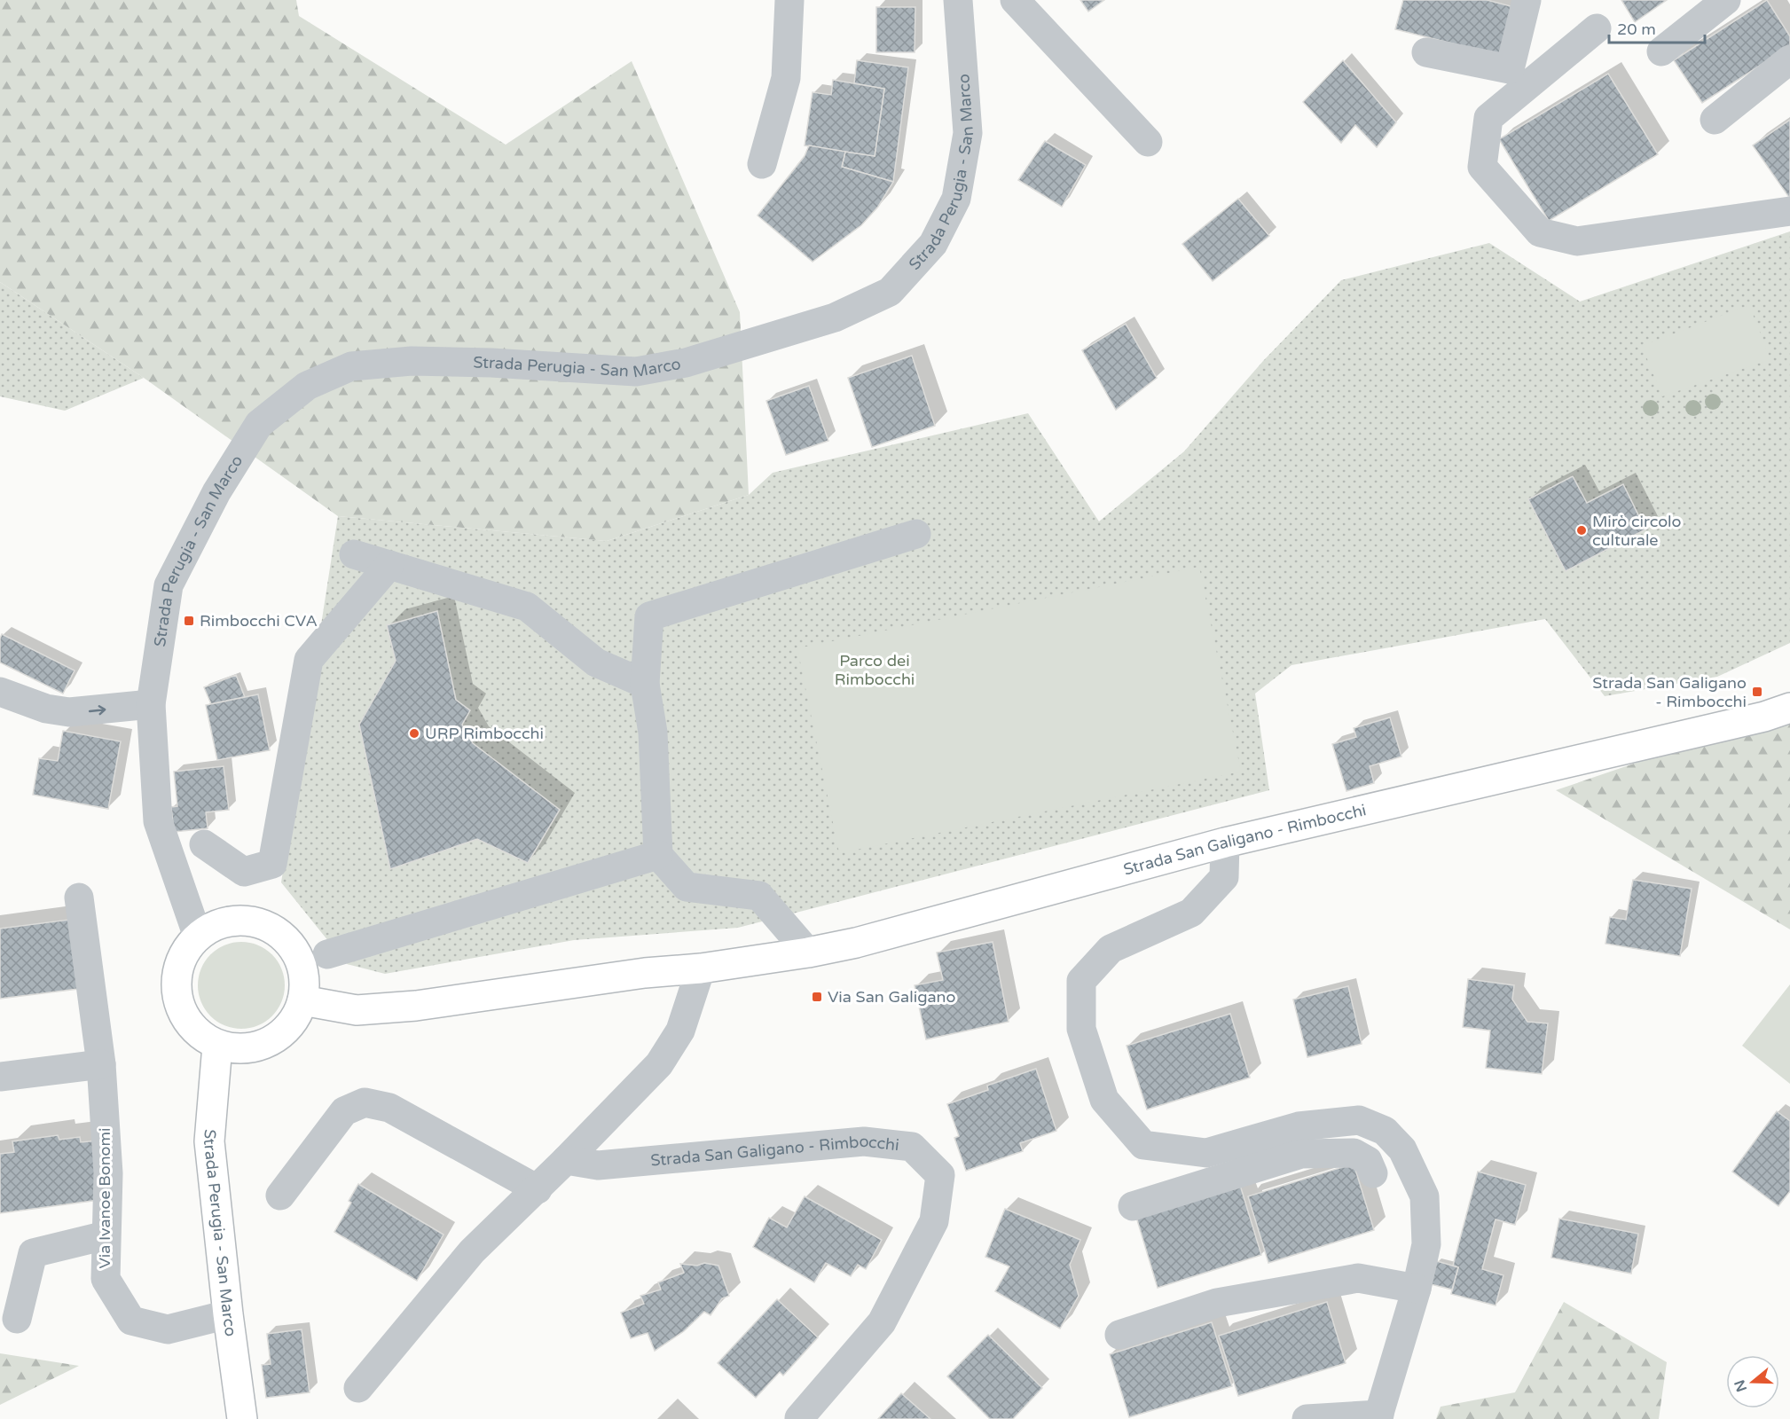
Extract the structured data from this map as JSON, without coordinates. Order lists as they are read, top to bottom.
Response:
{
  "streets": {
    "main road": ["Strada Perugia - San Marco", "Strada San Galigano - Rimbocchi"],
    "street": ["Via Ivanoe Bonomi"]
  },
  "crossings": [
    ["Strada Perugia - San Marco", "Strada San Galigano - Rimbocchi"],
    ["Strada Perugia - San Marco", "Via Ivanoe Bonomi"]
  ],
  "parks": ["Parco dei Rimbocchi"],
  "places": {
    "other": ["Mirò circolo culturale", "URP Rimbocchi"],
    "transit": ["Rimbocchi CVA", "Strada San Galigano - Rimbocchi", "Via San Galigano"]
  },
  "scale_bar": "20 m",
  "north": "left"
}
